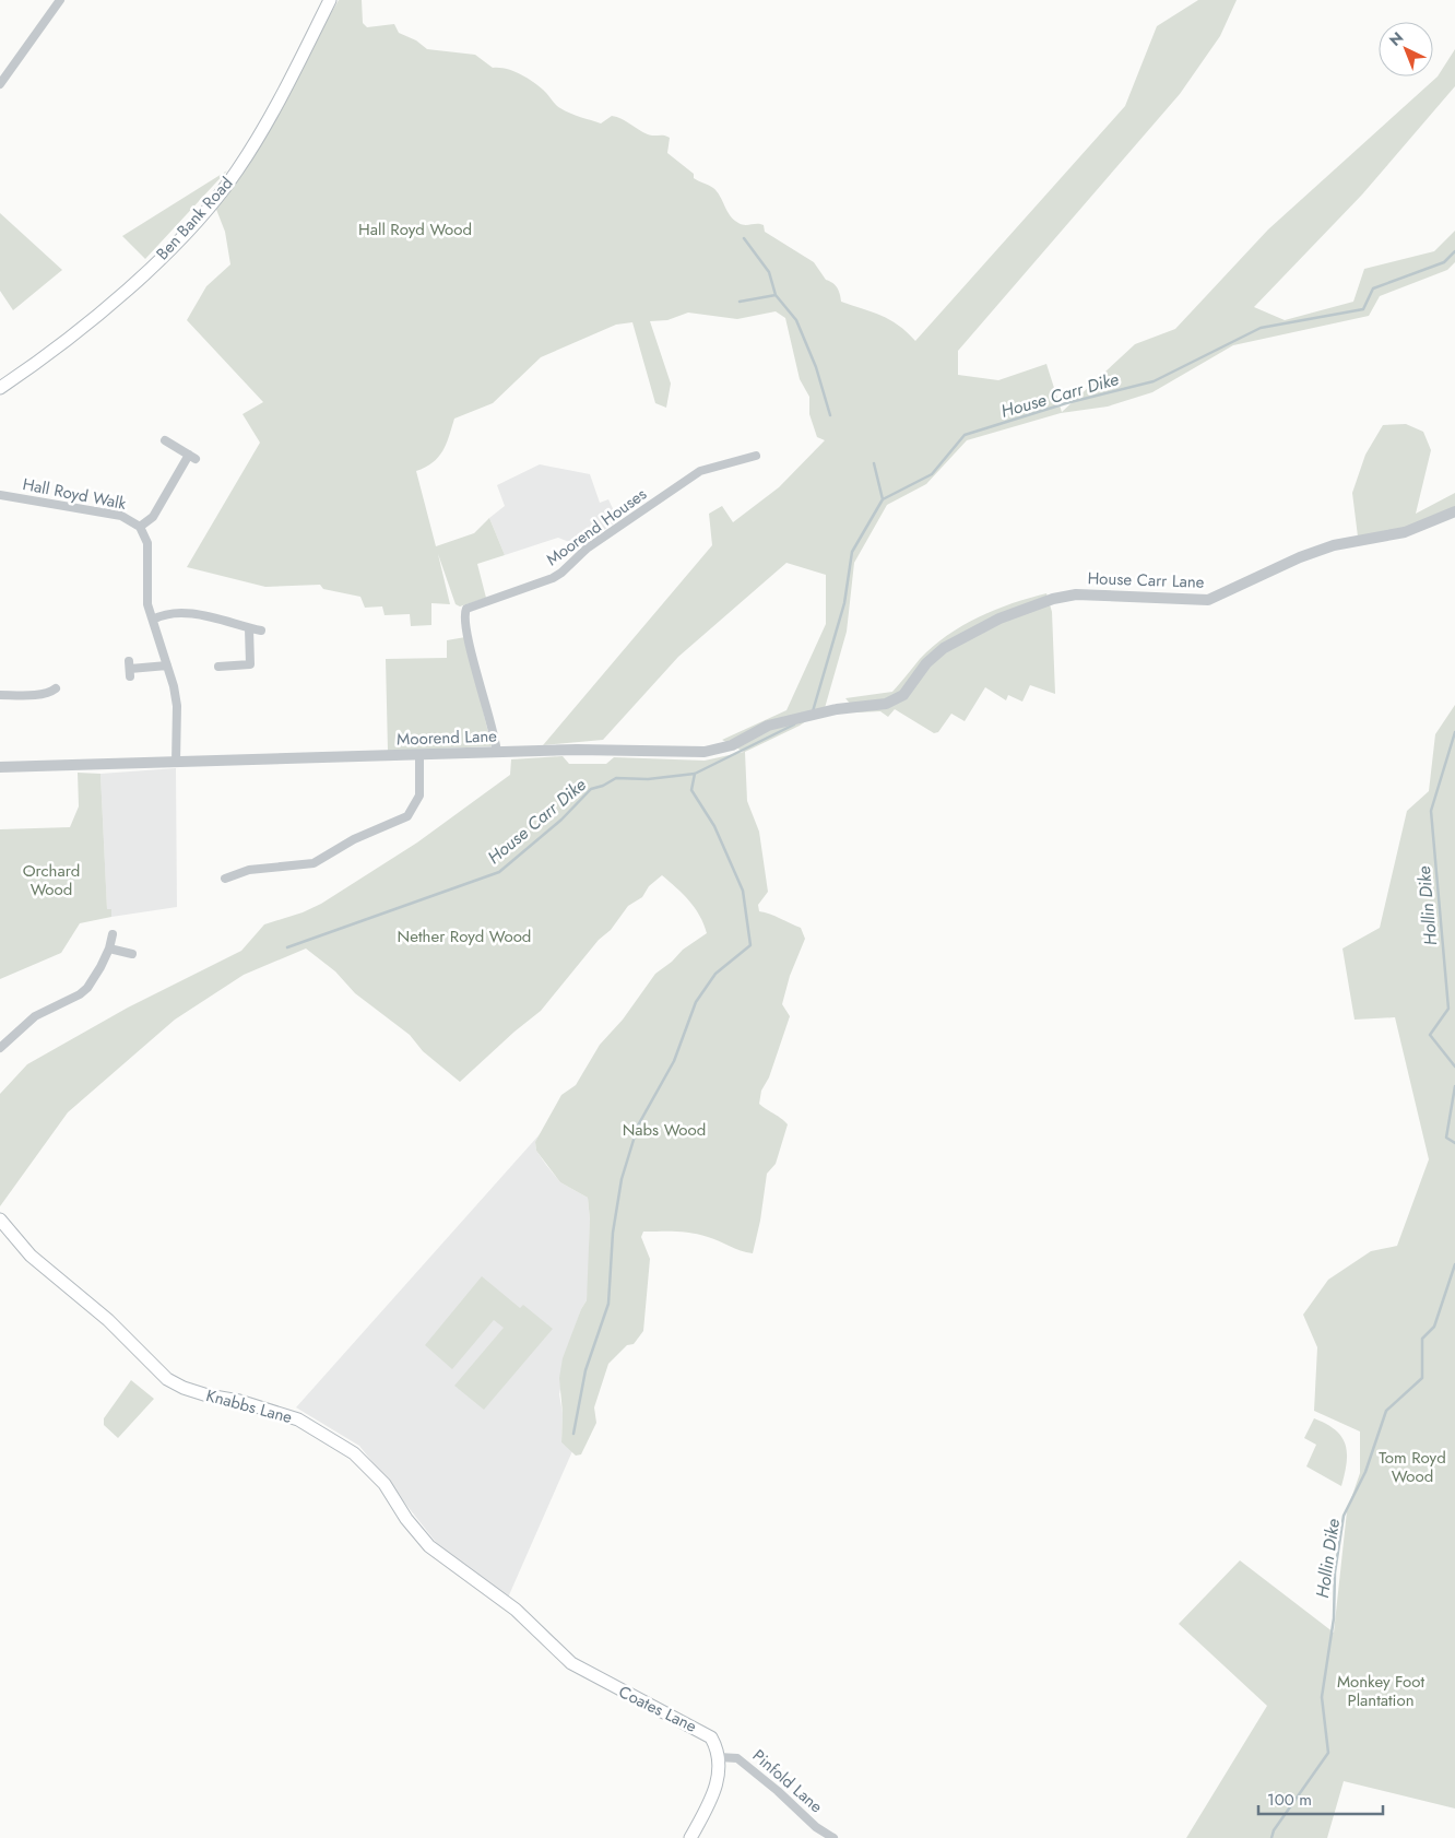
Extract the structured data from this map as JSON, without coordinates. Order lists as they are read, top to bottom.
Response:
{
  "streets": {
    "main road": ["Ben Bank Road", "Knabbs Lane", "Coates Lane"],
    "street": [
      "Hall Royd Walk",
      "Moorend Houses",
      "House Carr Lane",
      "Moorend Lane",
      "Pinfold Lane"
    ]
  },
  "crossings": [
    ["Hall Royd Walk", "Moorend Lane"],
    ["Moorend Houses", "Moorend Lane"],
    ["House Carr Lane", "Moorend Lane"],
    ["Knabbs Lane", "Coates Lane"],
    ["Coates Lane", "Pinfold Lane"]
  ],
  "water": ["House Carr Dike", "Hollin Dike"],
  "parks": [
    "Hall Royd Wood",
    "Orchard Wood",
    "Nether Royd Wood",
    "Nabs Wood",
    "Tom Royd Wood",
    "Monkey Foot Plantation"
  ],
  "scale_bar": "100 m",
  "north": "top left"
}
